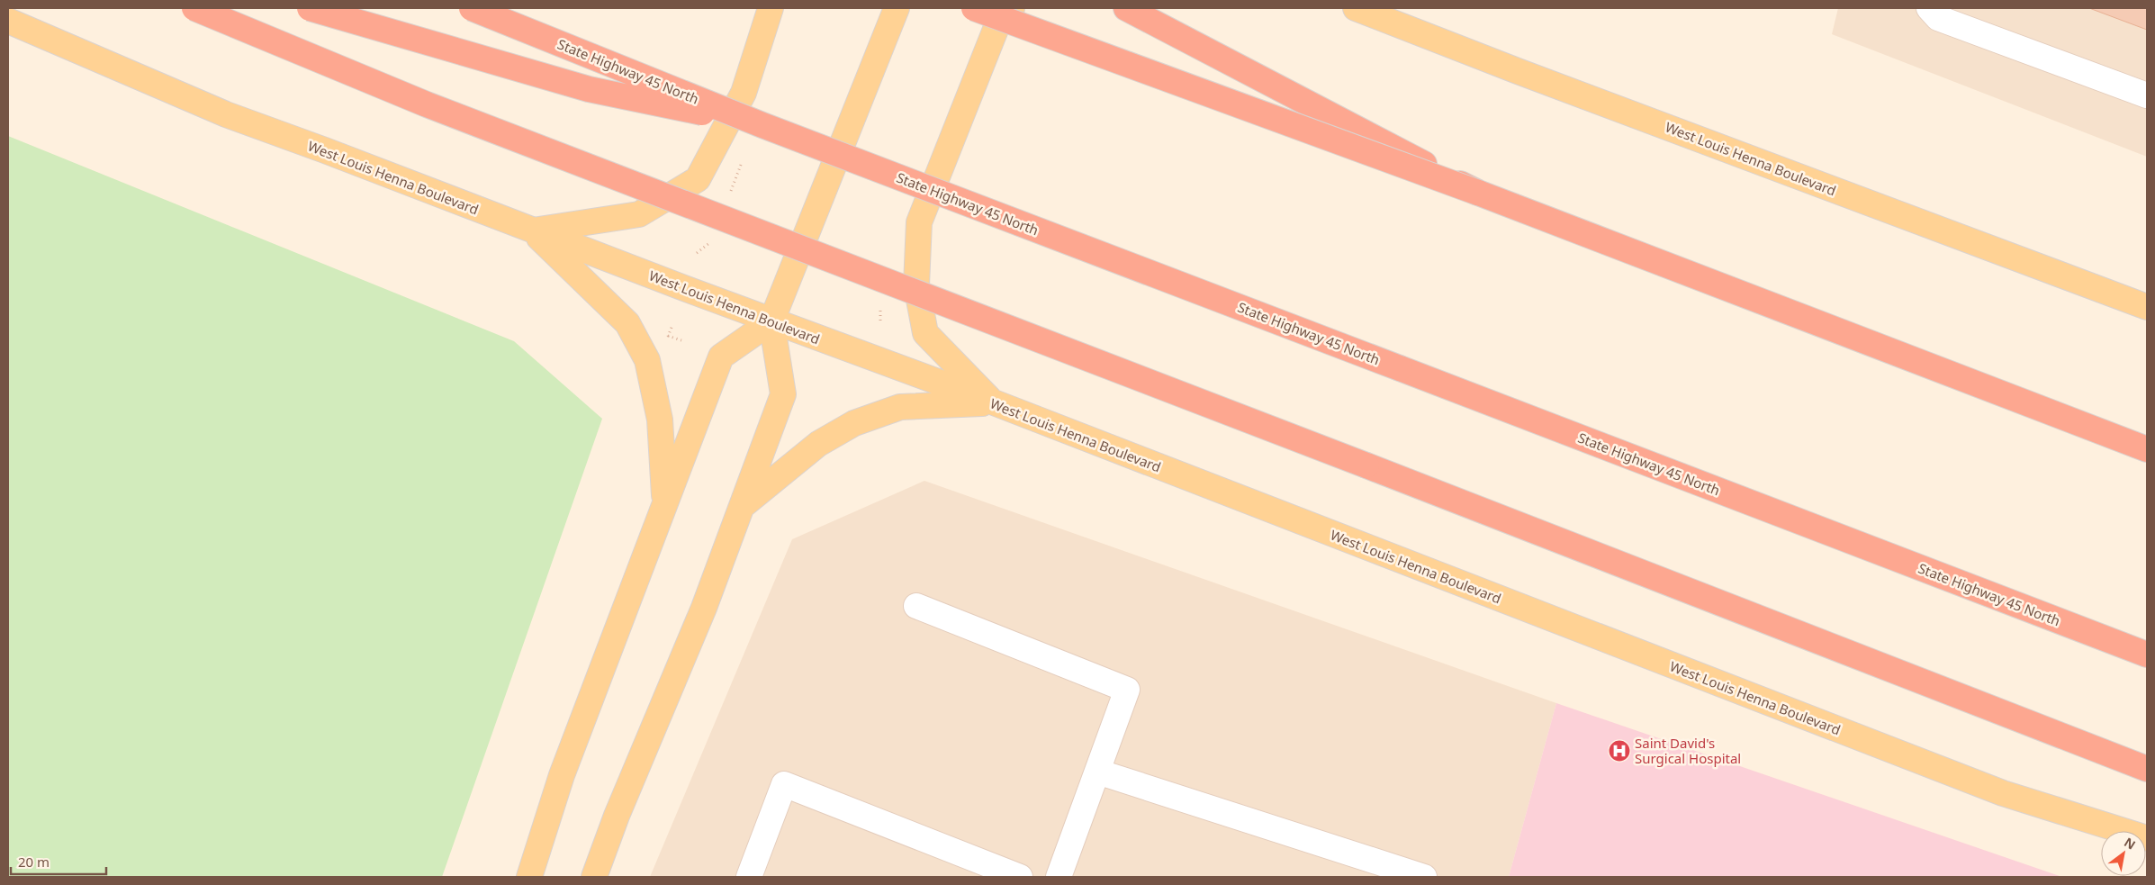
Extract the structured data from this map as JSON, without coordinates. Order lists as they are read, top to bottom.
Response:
{
  "streets": {
    "highway": ["State Highway 45 North"],
    "main road": ["West Louis Henna Boulevard"]
  },
  "places": {
    "hospital": ["Saint David's Surgical Hospital"]
  },
  "scale_bar": "20 m",
  "north": "top right"
}
